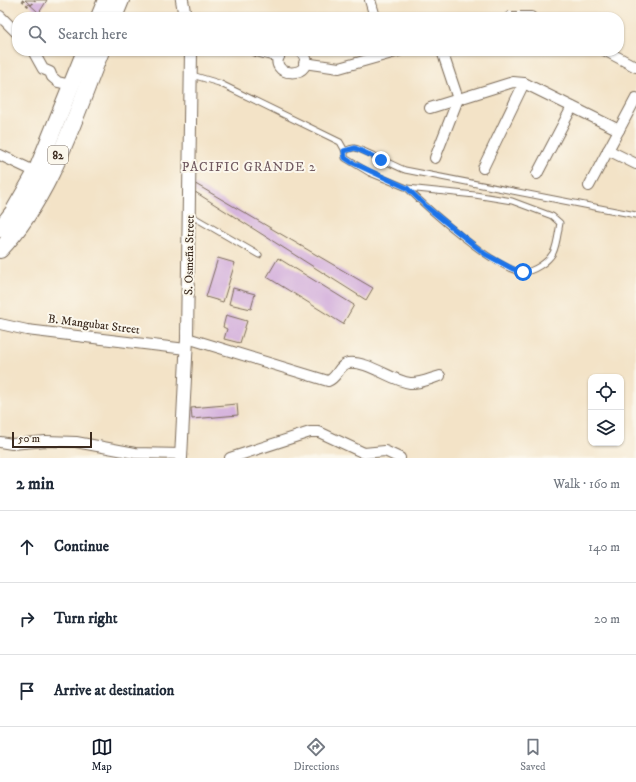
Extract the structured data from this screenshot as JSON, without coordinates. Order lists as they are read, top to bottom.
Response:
{
  "streets": {
    "main road": ["82"],
    "street": ["S. Osmeña Street", "B. Mangubat Street"]
  },
  "crossings": [
    ["S. Osmeña Street", "B. Mangubat Street"]
  ],
  "districts": ["PACIFIC GRANDE 2"],
  "scale_bar": "50 m",
  "page": {
    "search": "Search here",
    "scale": "50 m",
    "heading": ["2 min", "Walk · 160 m"],
    "list": [
      ["Continue", "140 m"],
      ["Turn right", "20 m"],
      "Arrive at destination"
    ],
    "nav": ["Map", "Directions", "Saved"]
  }
}
